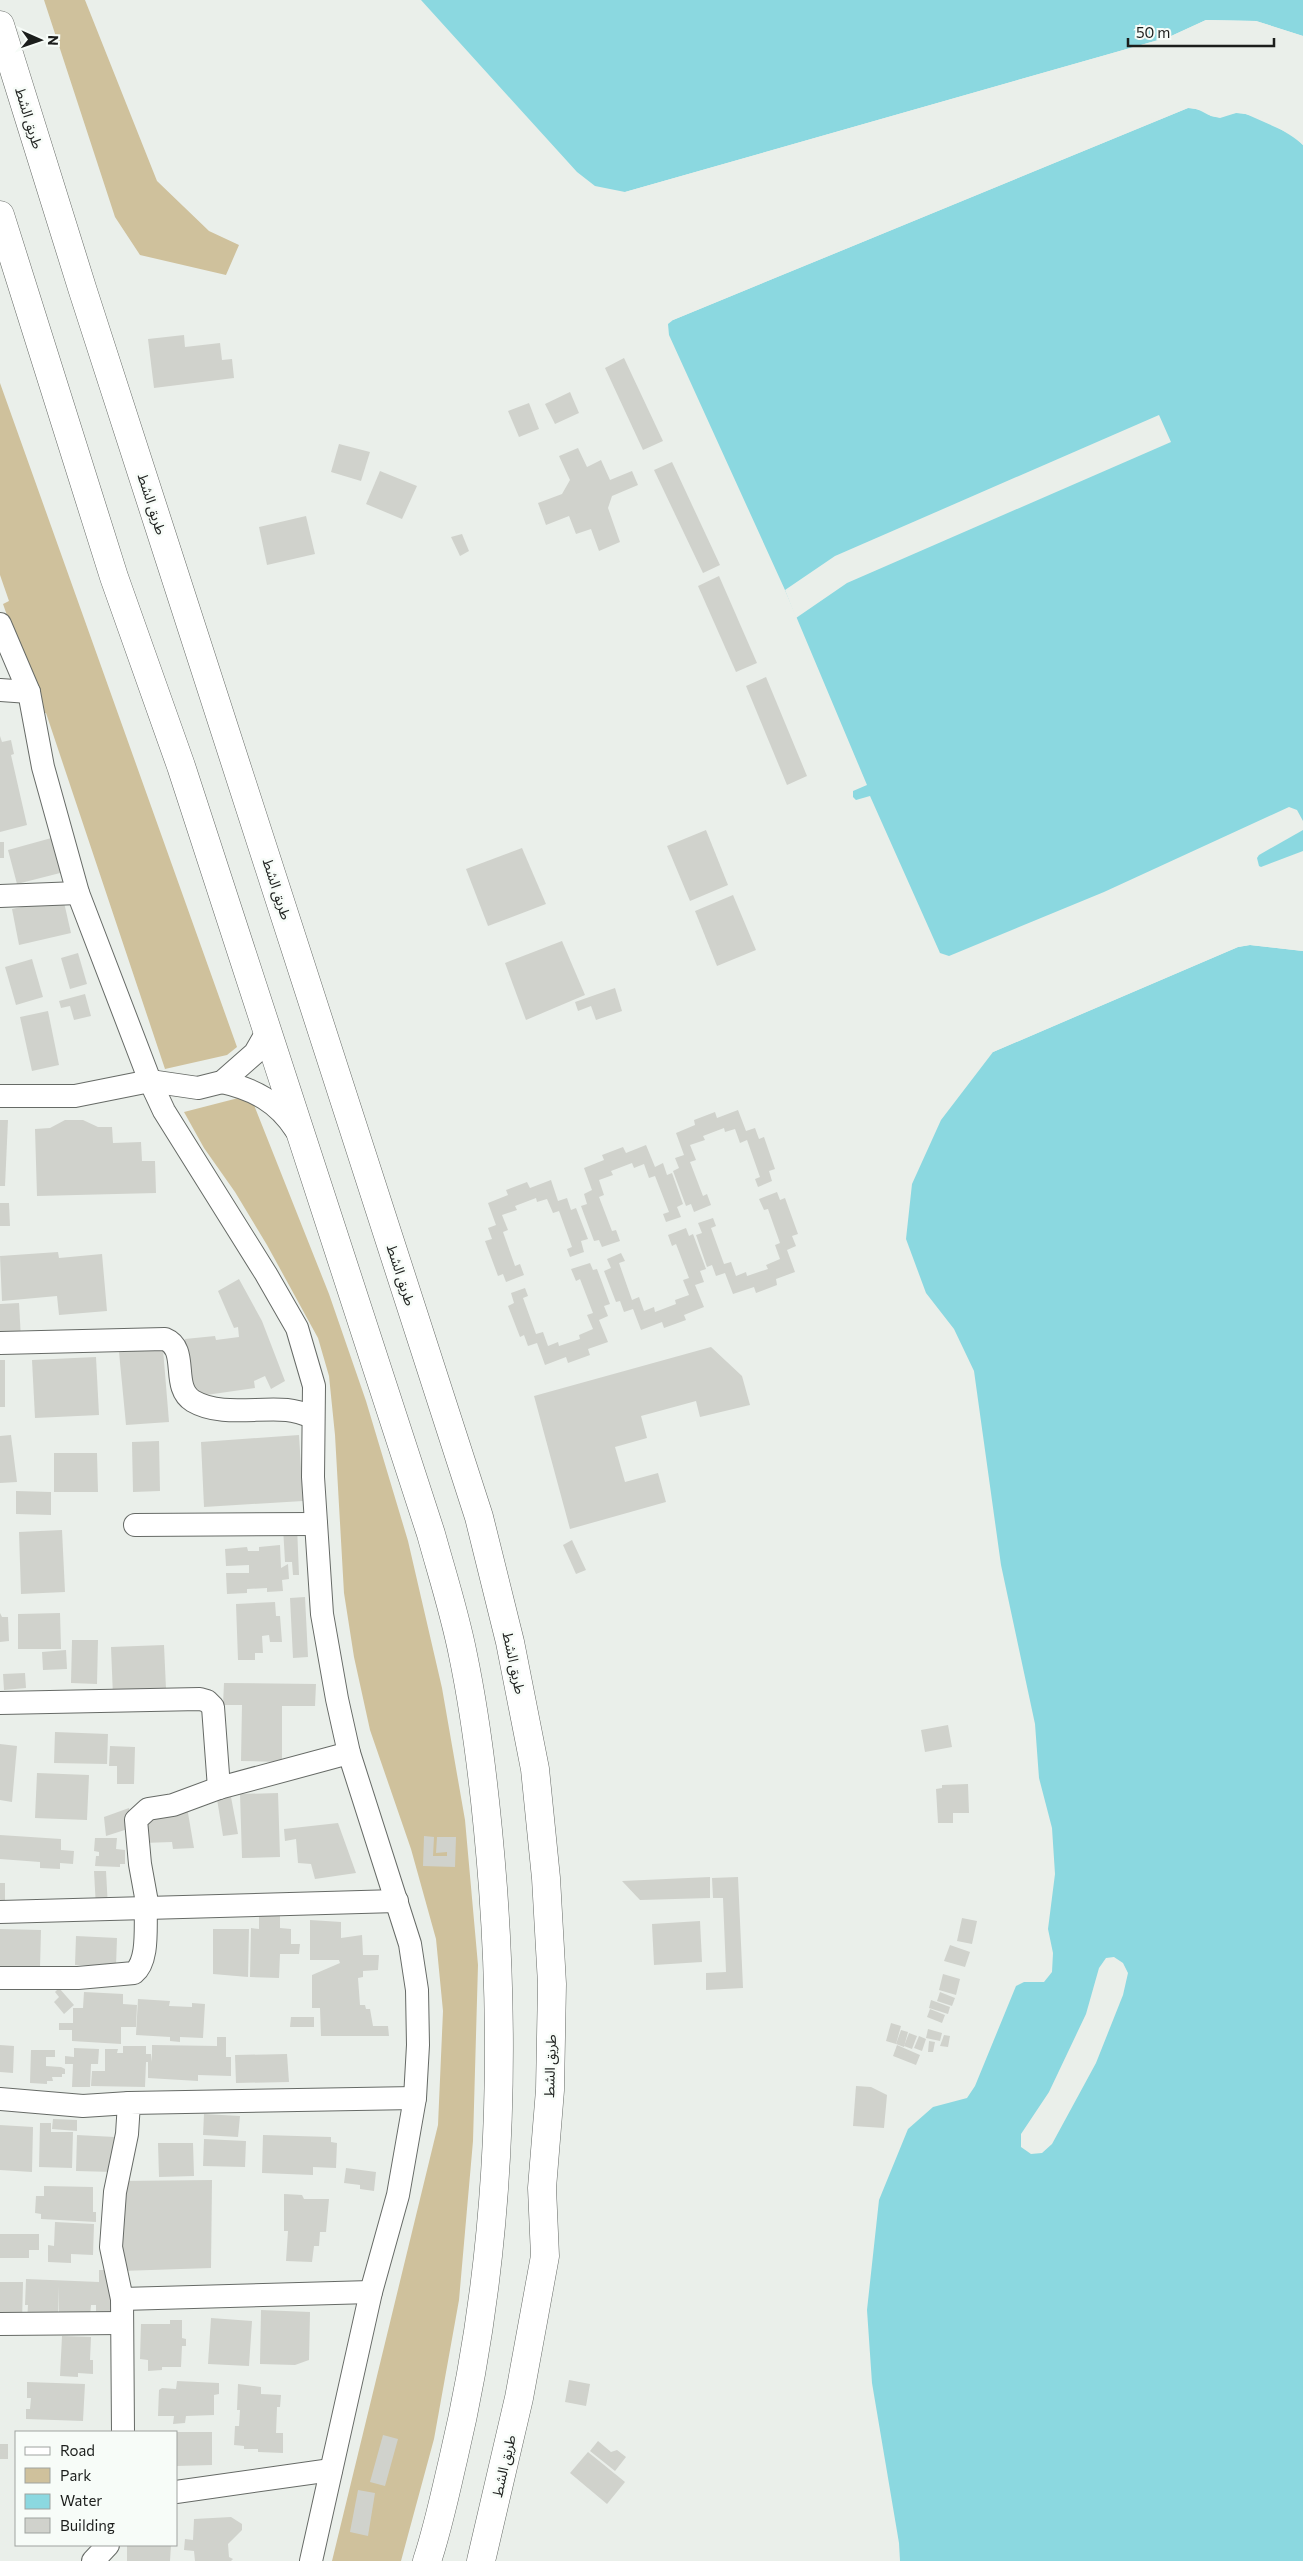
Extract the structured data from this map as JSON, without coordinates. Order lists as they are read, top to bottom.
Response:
{
  "streets": {
    "highway": ["طريق الشط"]
  },
  "legend": [
    "Road",
    "Park",
    "Water",
    "Building"
  ],
  "scale_bar": "50 m",
  "north": "right"
}
